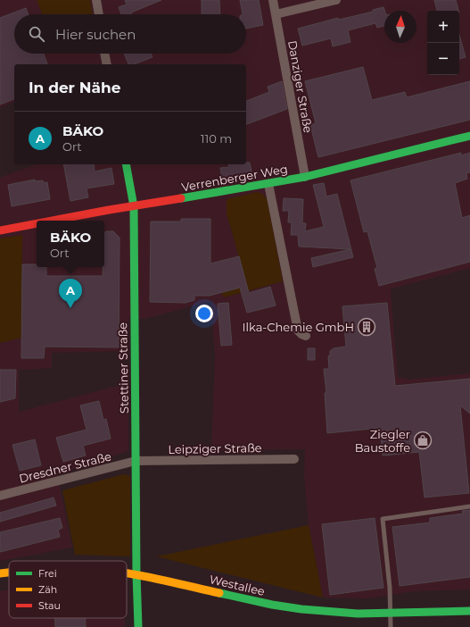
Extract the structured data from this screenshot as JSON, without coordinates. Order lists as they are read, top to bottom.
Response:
{
  "streets": {
    "street": [
      "Danziger Straße",
      "Verrenberger Weg",
      "Stettiner Straße",
      "Leipziger Straße",
      "Dresdner Straße",
      "Westallee"
    ]
  },
  "crossings": [
    ["Danziger Straße", "Verrenberger Weg"],
    ["Verrenberger Weg", "Stettiner Straße"],
    ["Stettiner Straße", "Leipziger Straße"],
    ["Stettiner Straße", "Dresdner Straße"],
    ["Stettiner Straße", "Westallee"],
    ["Leipziger Straße", "Dresdner Straße"]
  ],
  "places": {
    "building": ["Ilka-Chemie GmbH"],
    "shop": ["Ziegler Baustoffe"]
  },
  "legend": ["Frei", "Zäh", "Stau"],
  "north": "top",
  "page": {
    "map_buttons": ["+", "−"],
    "search": "Hier suchen",
    "heading": "In der Nähe",
    "list": [
      {
        "mark": "A",
        "name": "BÄKO",
        "note": "Ort",
        "value": "110 m"
      }
    ],
    "popup": ["BÄKO", "Ort"],
    "pins": "A"
  }
}
